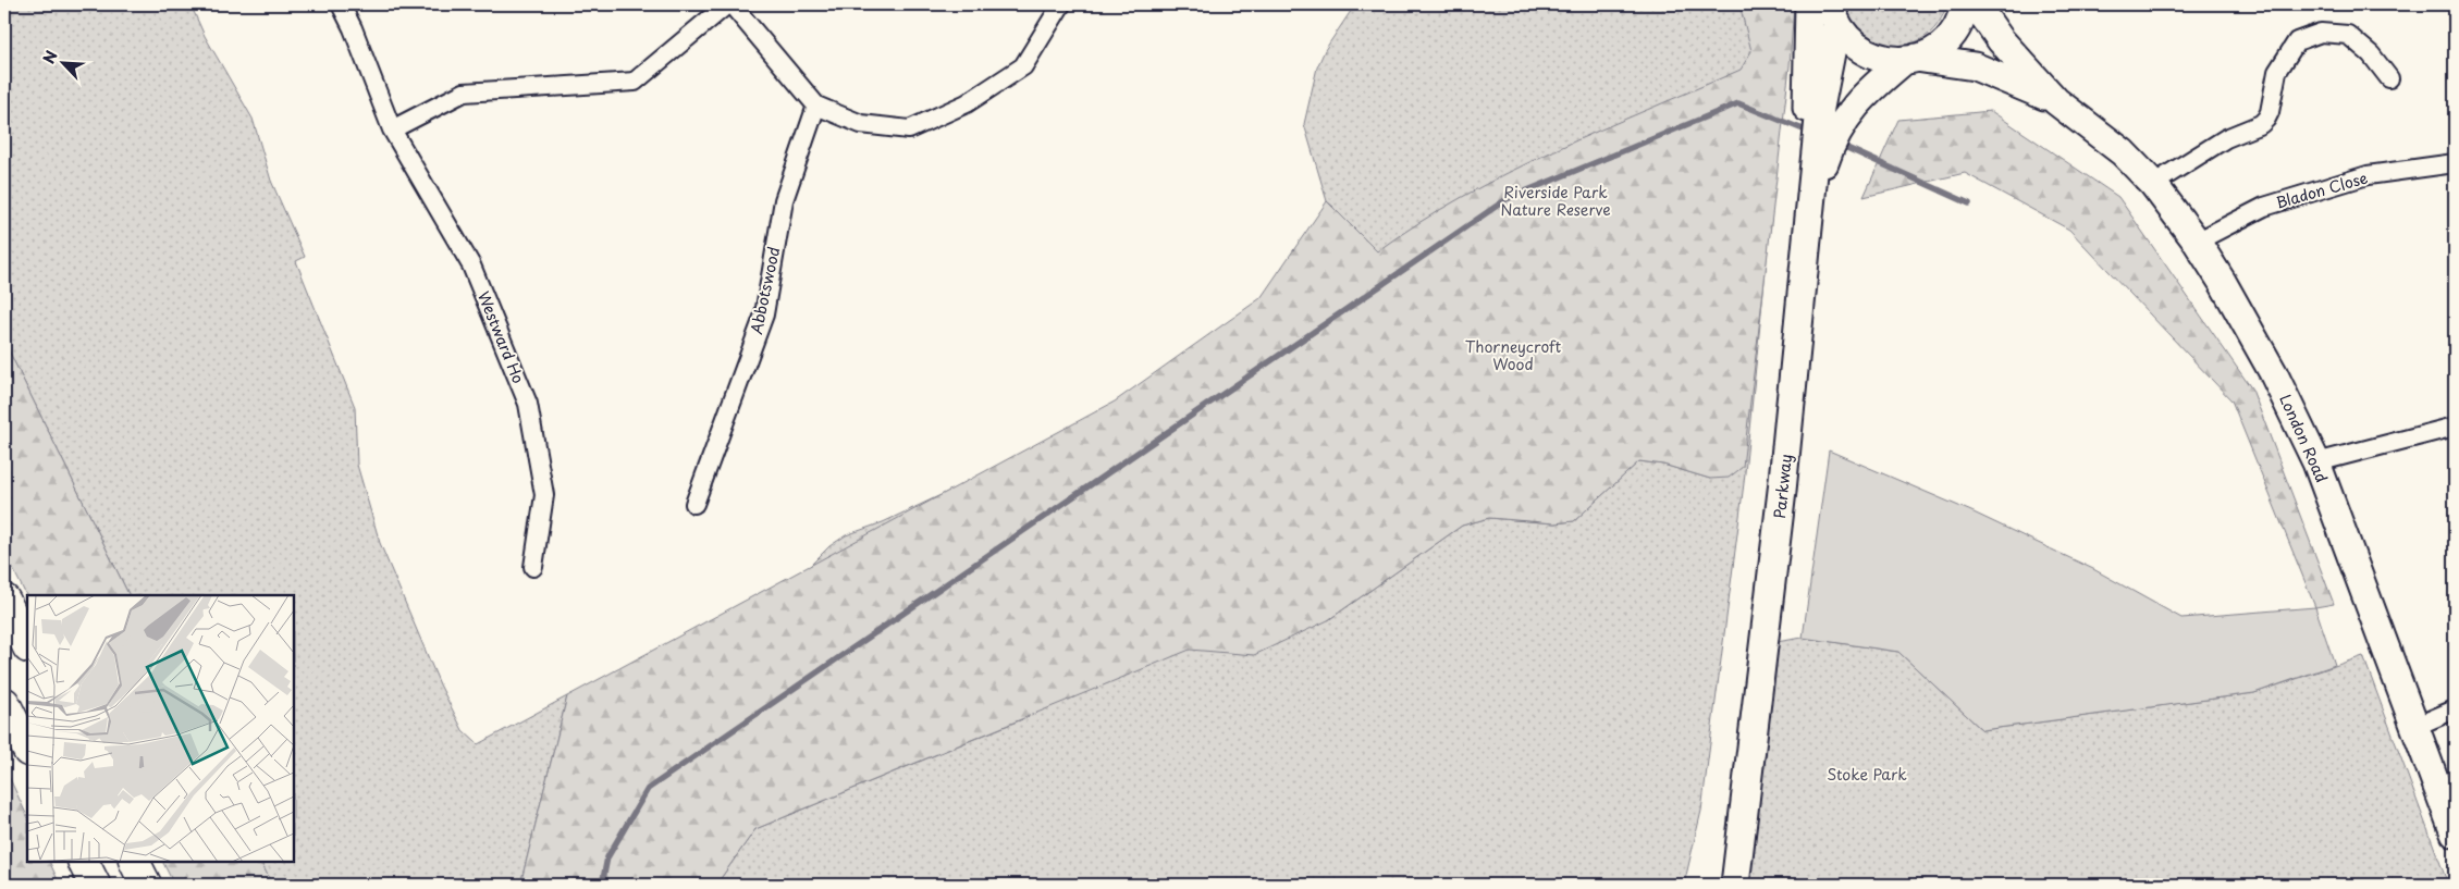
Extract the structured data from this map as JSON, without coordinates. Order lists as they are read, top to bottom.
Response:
{
  "streets": {
    "main road": ["London Road", "Parkway"],
    "street": ["Bladon Close", "Abbotswood", "Westward Ho"]
  },
  "crossings": [
    ["Bladon Close", "London Road"]
  ],
  "parks": ["Riverside Park Nature Reserve", "Thorneycroft Wood", "Stoke Park"],
  "north": "top left"
}
